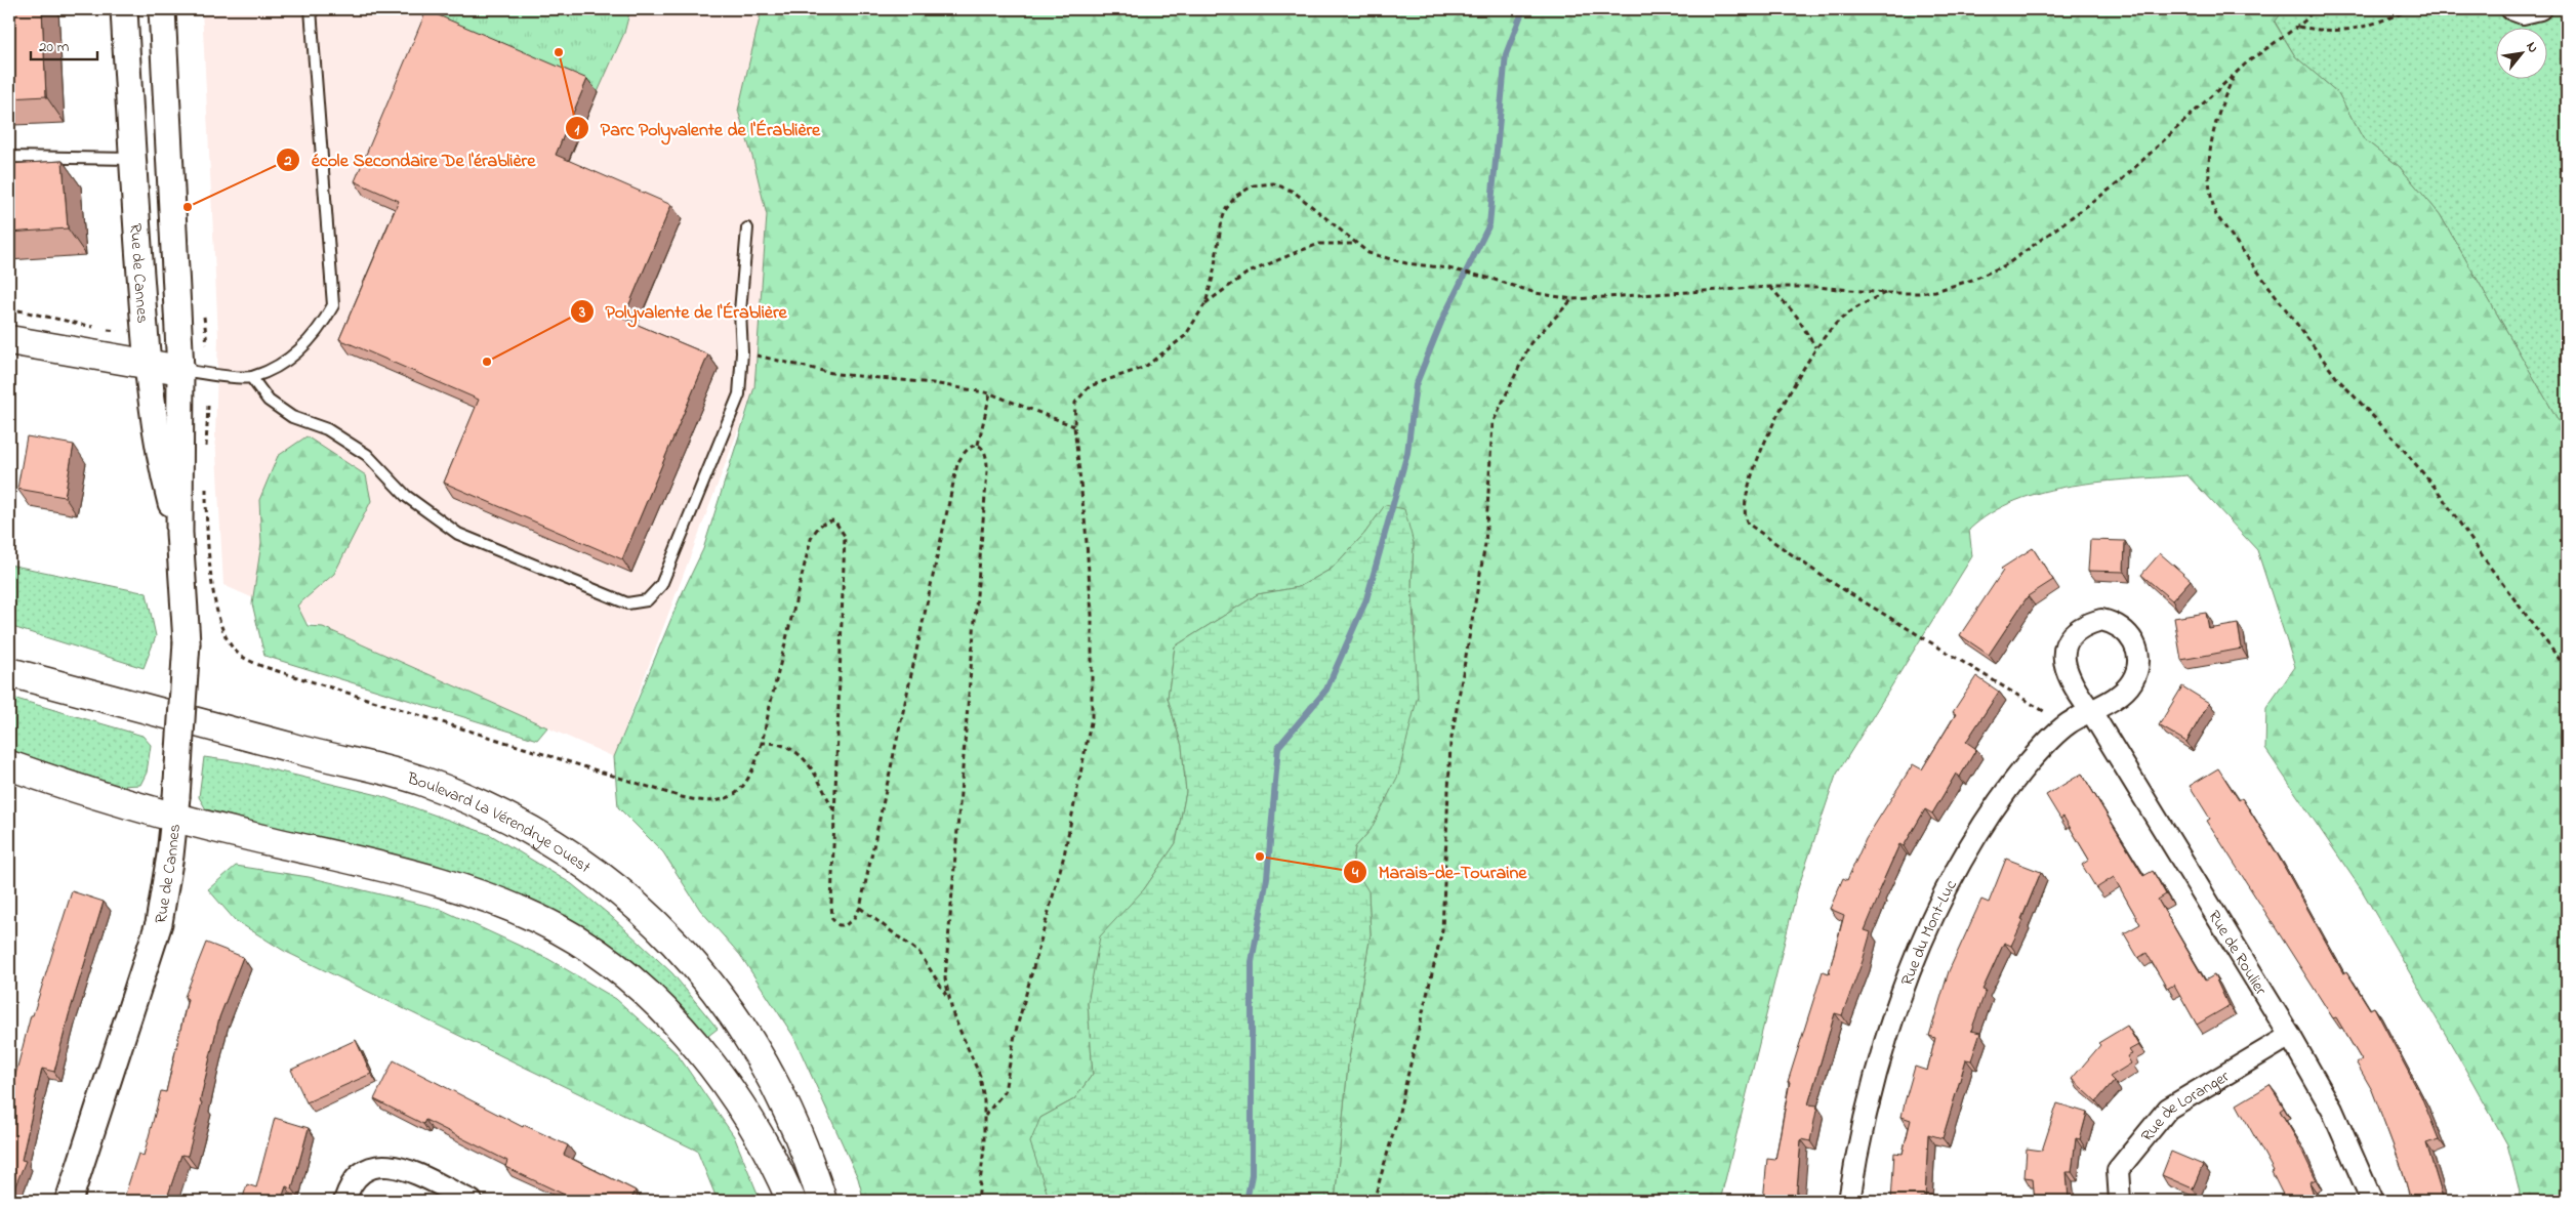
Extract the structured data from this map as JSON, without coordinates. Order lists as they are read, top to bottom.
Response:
{
  "streets": {
    "main road": ["Boulevard La Vérendrye Ouest"],
    "street": [
      "Rue de Cannes",
      "Rue du Mont-Luc",
      "Rue de Roulier",
      "Rue de Loranger"
    ]
  },
  "crossings": [
    ["Rue du Mont-Luc", "Rue de Roulier"],
    ["Rue de Roulier", "Rue de Loranger"]
  ],
  "places": [
    "Parc Polyvalente de l'Érablière",
    "école Secondaire De l'érablière",
    "Polyvalente de l'Érablière",
    "Marais-de-Touraine"
  ],
  "scale_bar": "20 m",
  "north": "top right"
}
